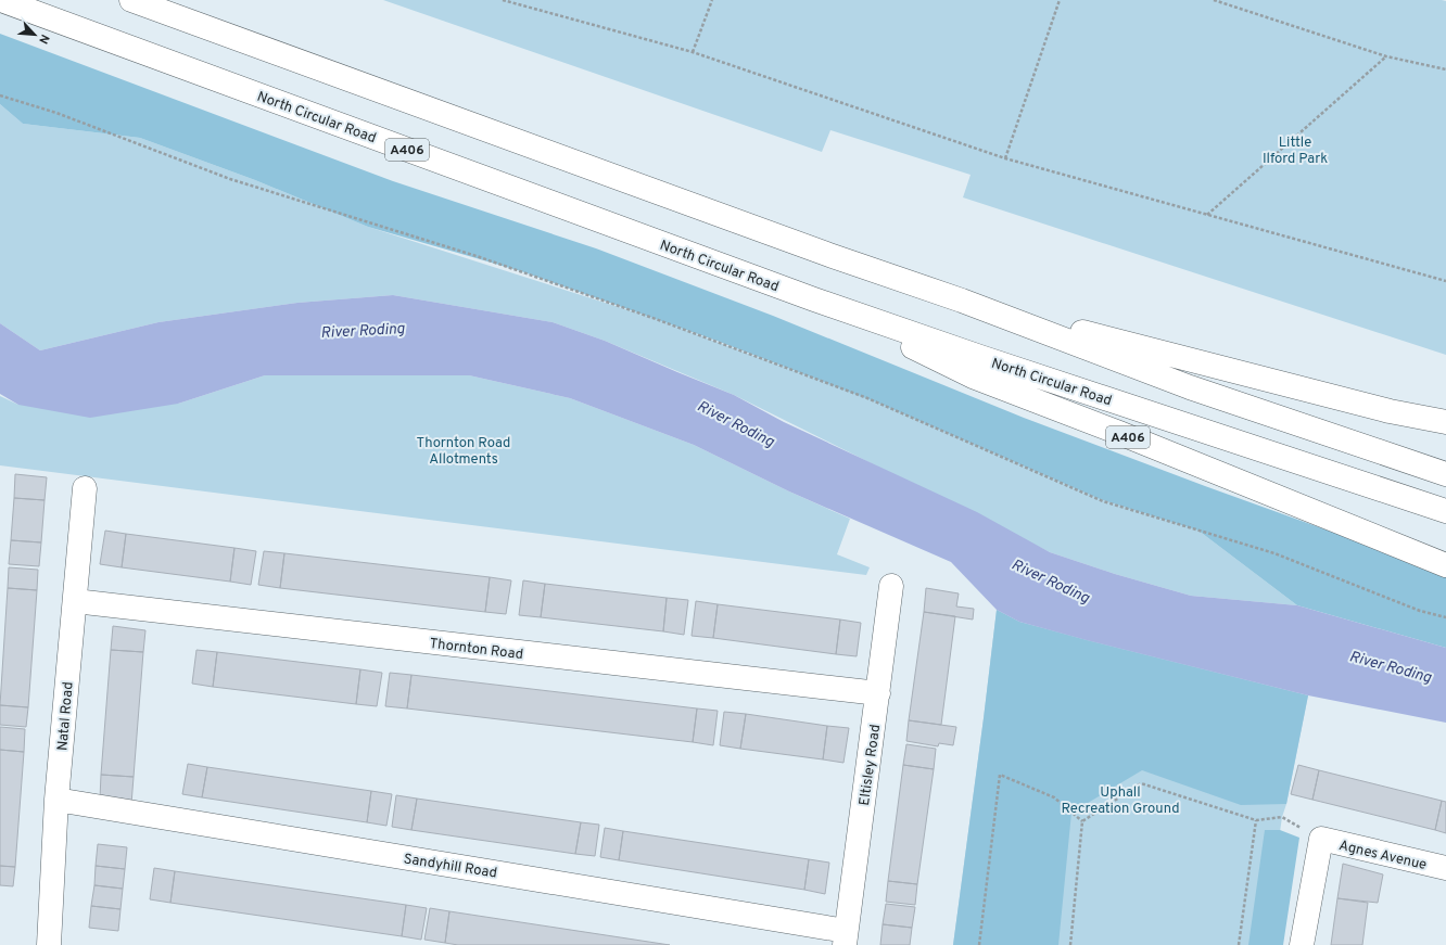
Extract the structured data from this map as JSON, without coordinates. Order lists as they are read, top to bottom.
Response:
{
  "streets": {
    "main road": [
      "North Circular Road",
      "A406",
      "Thornton Road",
      "Natal Road",
      "Eltisley Road",
      "Agnes Avenue",
      "Sandyhill Road"
    ]
  },
  "crossings": [
    ["North Circular Road", "A406"],
    ["Thornton Road", "Natal Road"],
    ["Thornton Road", "Eltisley Road"],
    ["Natal Road", "Sandyhill Road"],
    ["Eltisley Road", "Sandyhill Road"]
  ],
  "water": ["River Roding"],
  "parks": ["Little Ilford Park", "Thornton Road Allotments", "Uphall Recreation Ground"],
  "north": "bottom right"
}
